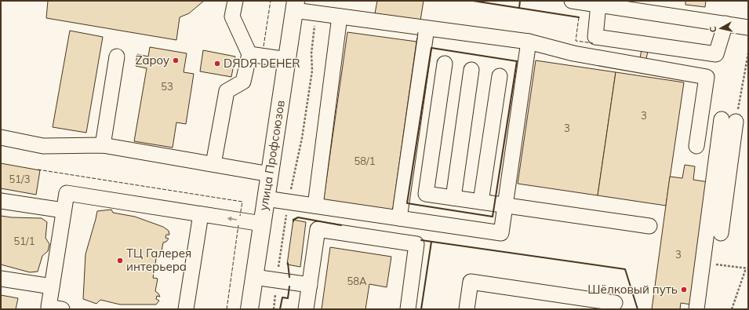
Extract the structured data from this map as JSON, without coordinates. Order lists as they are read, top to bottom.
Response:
{
  "streets": {
    "main road": ["улица Профсоюзов"]
  },
  "places": [
    "Zapoy",
    "DЯDЯ DЕНЕR",
    "ТЦ Галерея интерьера",
    "Шёлковый путь"
  ],
  "house_numbers": [
    "53",
    "3",
    "3",
    "58/1",
    "51/3",
    "51/1",
    "3",
    "58А"
  ],
  "north": "left"
}
